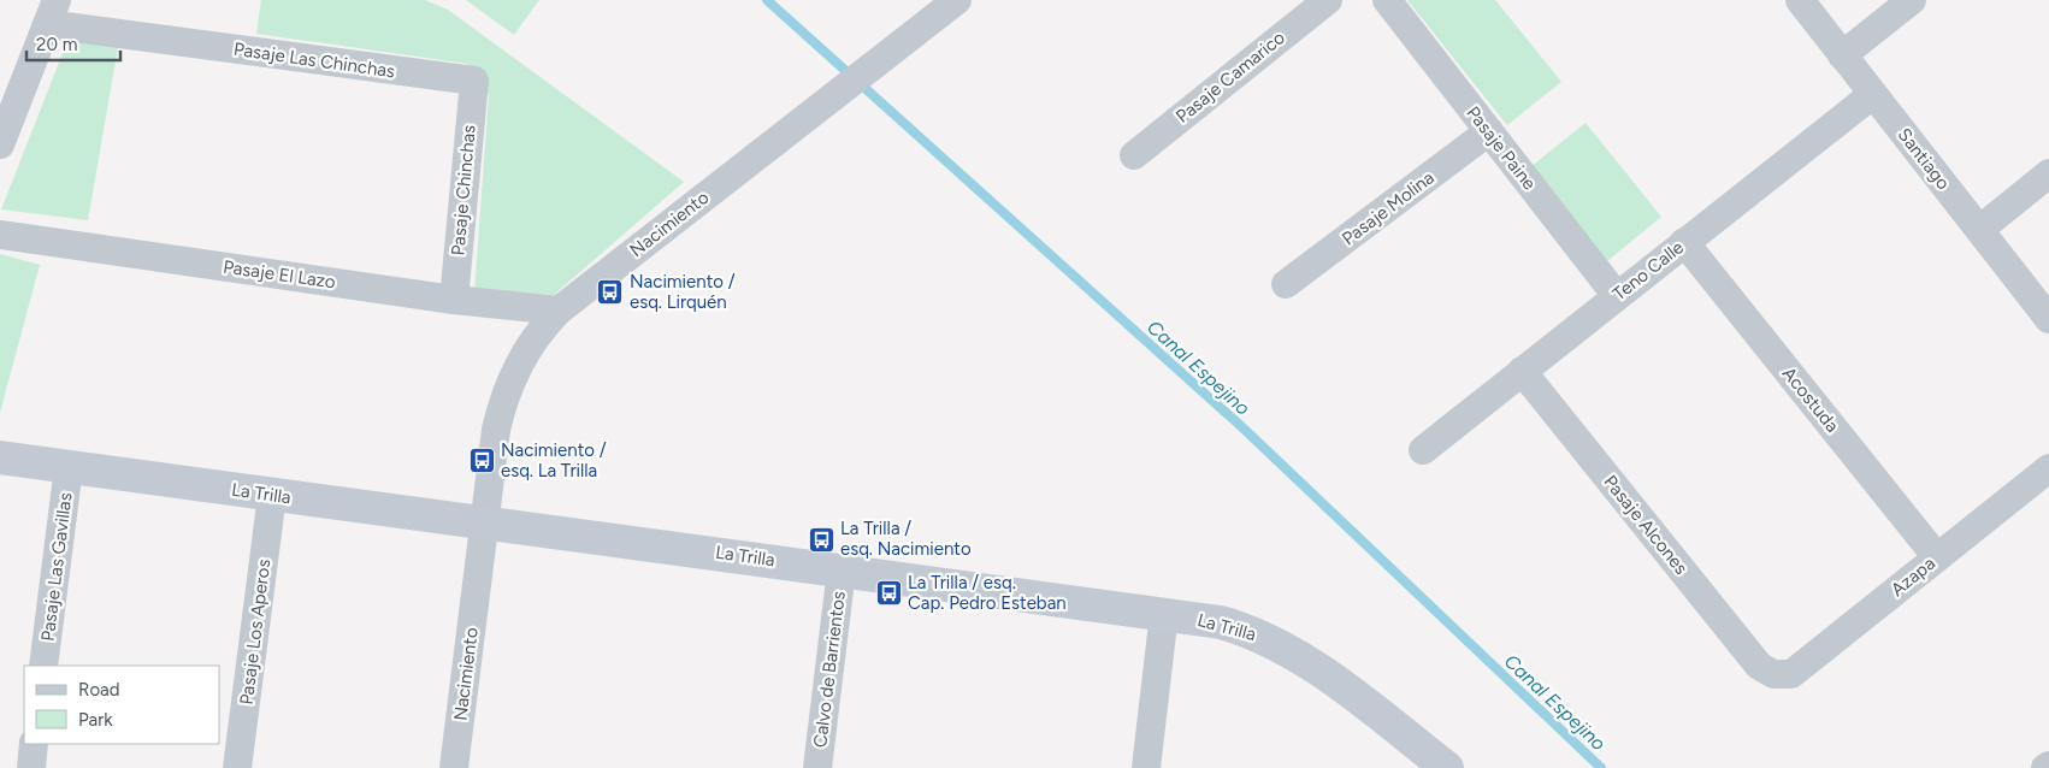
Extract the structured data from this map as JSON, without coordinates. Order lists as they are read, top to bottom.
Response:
{
  "streets": {
    "street": [
      "Pasaje Las Chinchas",
      "Pasaje Camarico",
      "Pasaje Paine",
      "Santiago",
      "Pasaje Chinchas",
      "Pasaje Molina",
      "Nacimiento",
      "Teno Calle",
      "Pasaje El Lazo",
      "Acostuda",
      "La Trilla",
      "Pasaje Alcones",
      "Pasaje Las Gavillas",
      "Azapa",
      "Pasaje Los Aperos",
      "Calvo de Barrientos"
    ]
  },
  "crossings": [
    ["Pasaje Las Chinchas", "Pasaje Chinchas"],
    ["Pasaje Paine", "Pasaje Molina"],
    ["Pasaje Paine", "Teno Calle"],
    ["Santiago", "Teno Calle"],
    ["Pasaje Chinchas", "Pasaje El Lazo"],
    ["Nacimiento", "Pasaje El Lazo"],
    ["Nacimiento", "La Trilla"],
    ["Teno Calle", "Acostuda"],
    ["Teno Calle", "Pasaje Alcones"],
    ["Acostuda", "Azapa"],
    ["La Trilla", "Pasaje Las Gavillas"],
    ["La Trilla", "Pasaje Los Aperos"],
    ["La Trilla", "Calvo de Barrientos"],
    ["Pasaje Alcones", "Azapa"]
  ],
  "water": ["Canal Espejino"],
  "places": {
    "bus stop": [
      "Nacimiento / esq. Lirquén",
      "Nacimiento / esq. La Trilla",
      "La Trilla / esq. Nacimiento",
      "La Trilla / esq. Cap. Pedro Esteban"
    ]
  },
  "legend": ["Road", "Park"],
  "scale_bar": "20 m"
}
